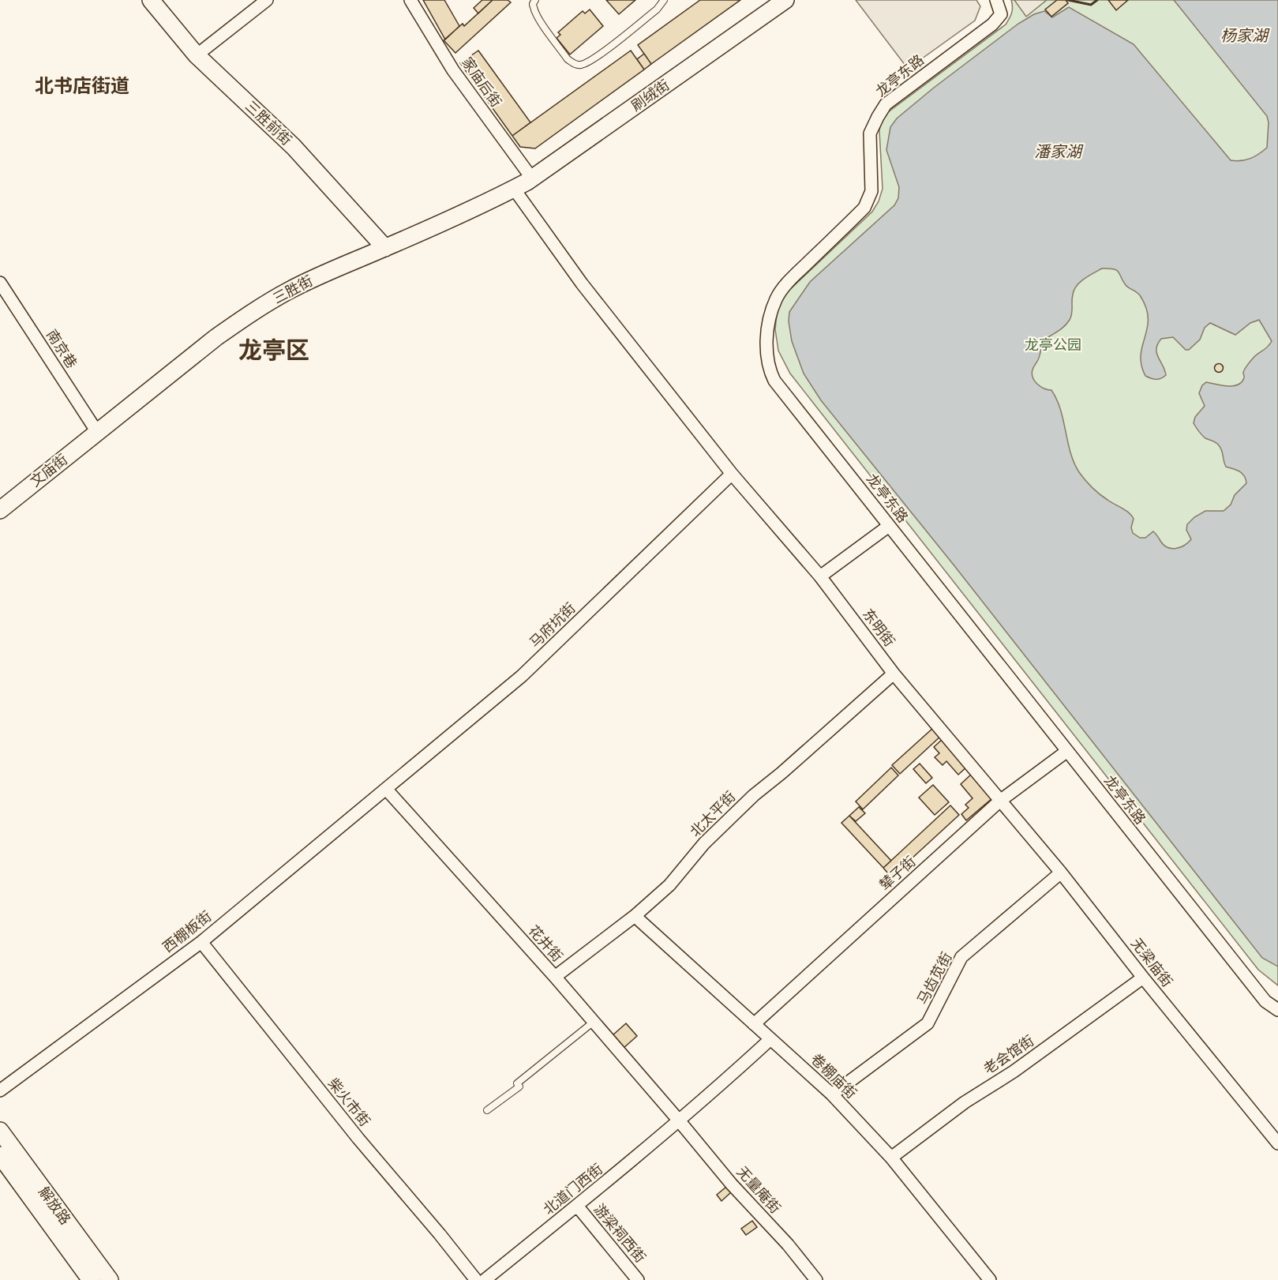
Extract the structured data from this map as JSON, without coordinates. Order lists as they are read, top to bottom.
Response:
{
  "streets": {
    "street": [
      "龙亭东路",
      "家庙后街",
      "刷绒街",
      "三胜前街",
      "三胜街",
      "南京巷",
      "文庙街",
      "马府坑街",
      "东明街",
      "北太平街",
      "辇子街",
      "西棚板街",
      "花井街",
      "无梁庙街",
      "马齿苋街",
      "老会馆街",
      "卷棚庙街",
      "柴火市街",
      "北道门西街",
      "无量庵街",
      "解放路",
      "游梁祠西街"
    ]
  },
  "crossings": [
    ["龙亭东路", "辇子街"],
    ["家庙后街", "刷绒街"],
    ["刷绒街", "三胜街"],
    ["刷绒街", "东明街"],
    ["三胜前街", "三胜街"],
    ["三胜街", "南京巷"],
    ["三胜街", "文庙街"],
    ["三胜街", "东明街"],
    ["南京巷", "文庙街"],
    ["马府坑街", "东明街"],
    ["马府坑街", "西棚板街"],
    ["马府坑街", "花井街"],
    ["东明街", "北太平街"],
    ["东明街", "辇子街"],
    ["东明街", "无梁庙街"],
    ["北太平街", "花井街"],
    ["北太平街", "卷棚庙街"],
    ["辇子街", "无梁庙街"],
    ["辇子街", "卷棚庙街"],
    ["西棚板街", "花井街"],
    ["西棚板街", "柴火市街"],
    ["花井街", "北道门西街"],
    ["花井街", "无量庵街"],
    ["无梁庙街", "马齿苋街"],
    ["无梁庙街", "老会馆街"],
    ["马齿苋街", "卷棚庙街"],
    ["老会馆街", "卷棚庙街"],
    ["卷棚庙街", "北道门西街"],
    ["北道门西街", "无量庵街"],
    ["北道门西街", "游梁祠西街"]
  ],
  "districts": ["北书店街道", "龙亭区"],
  "water": ["杨家湖", "潘家湖"],
  "parks": ["龙亭公园"]
}
